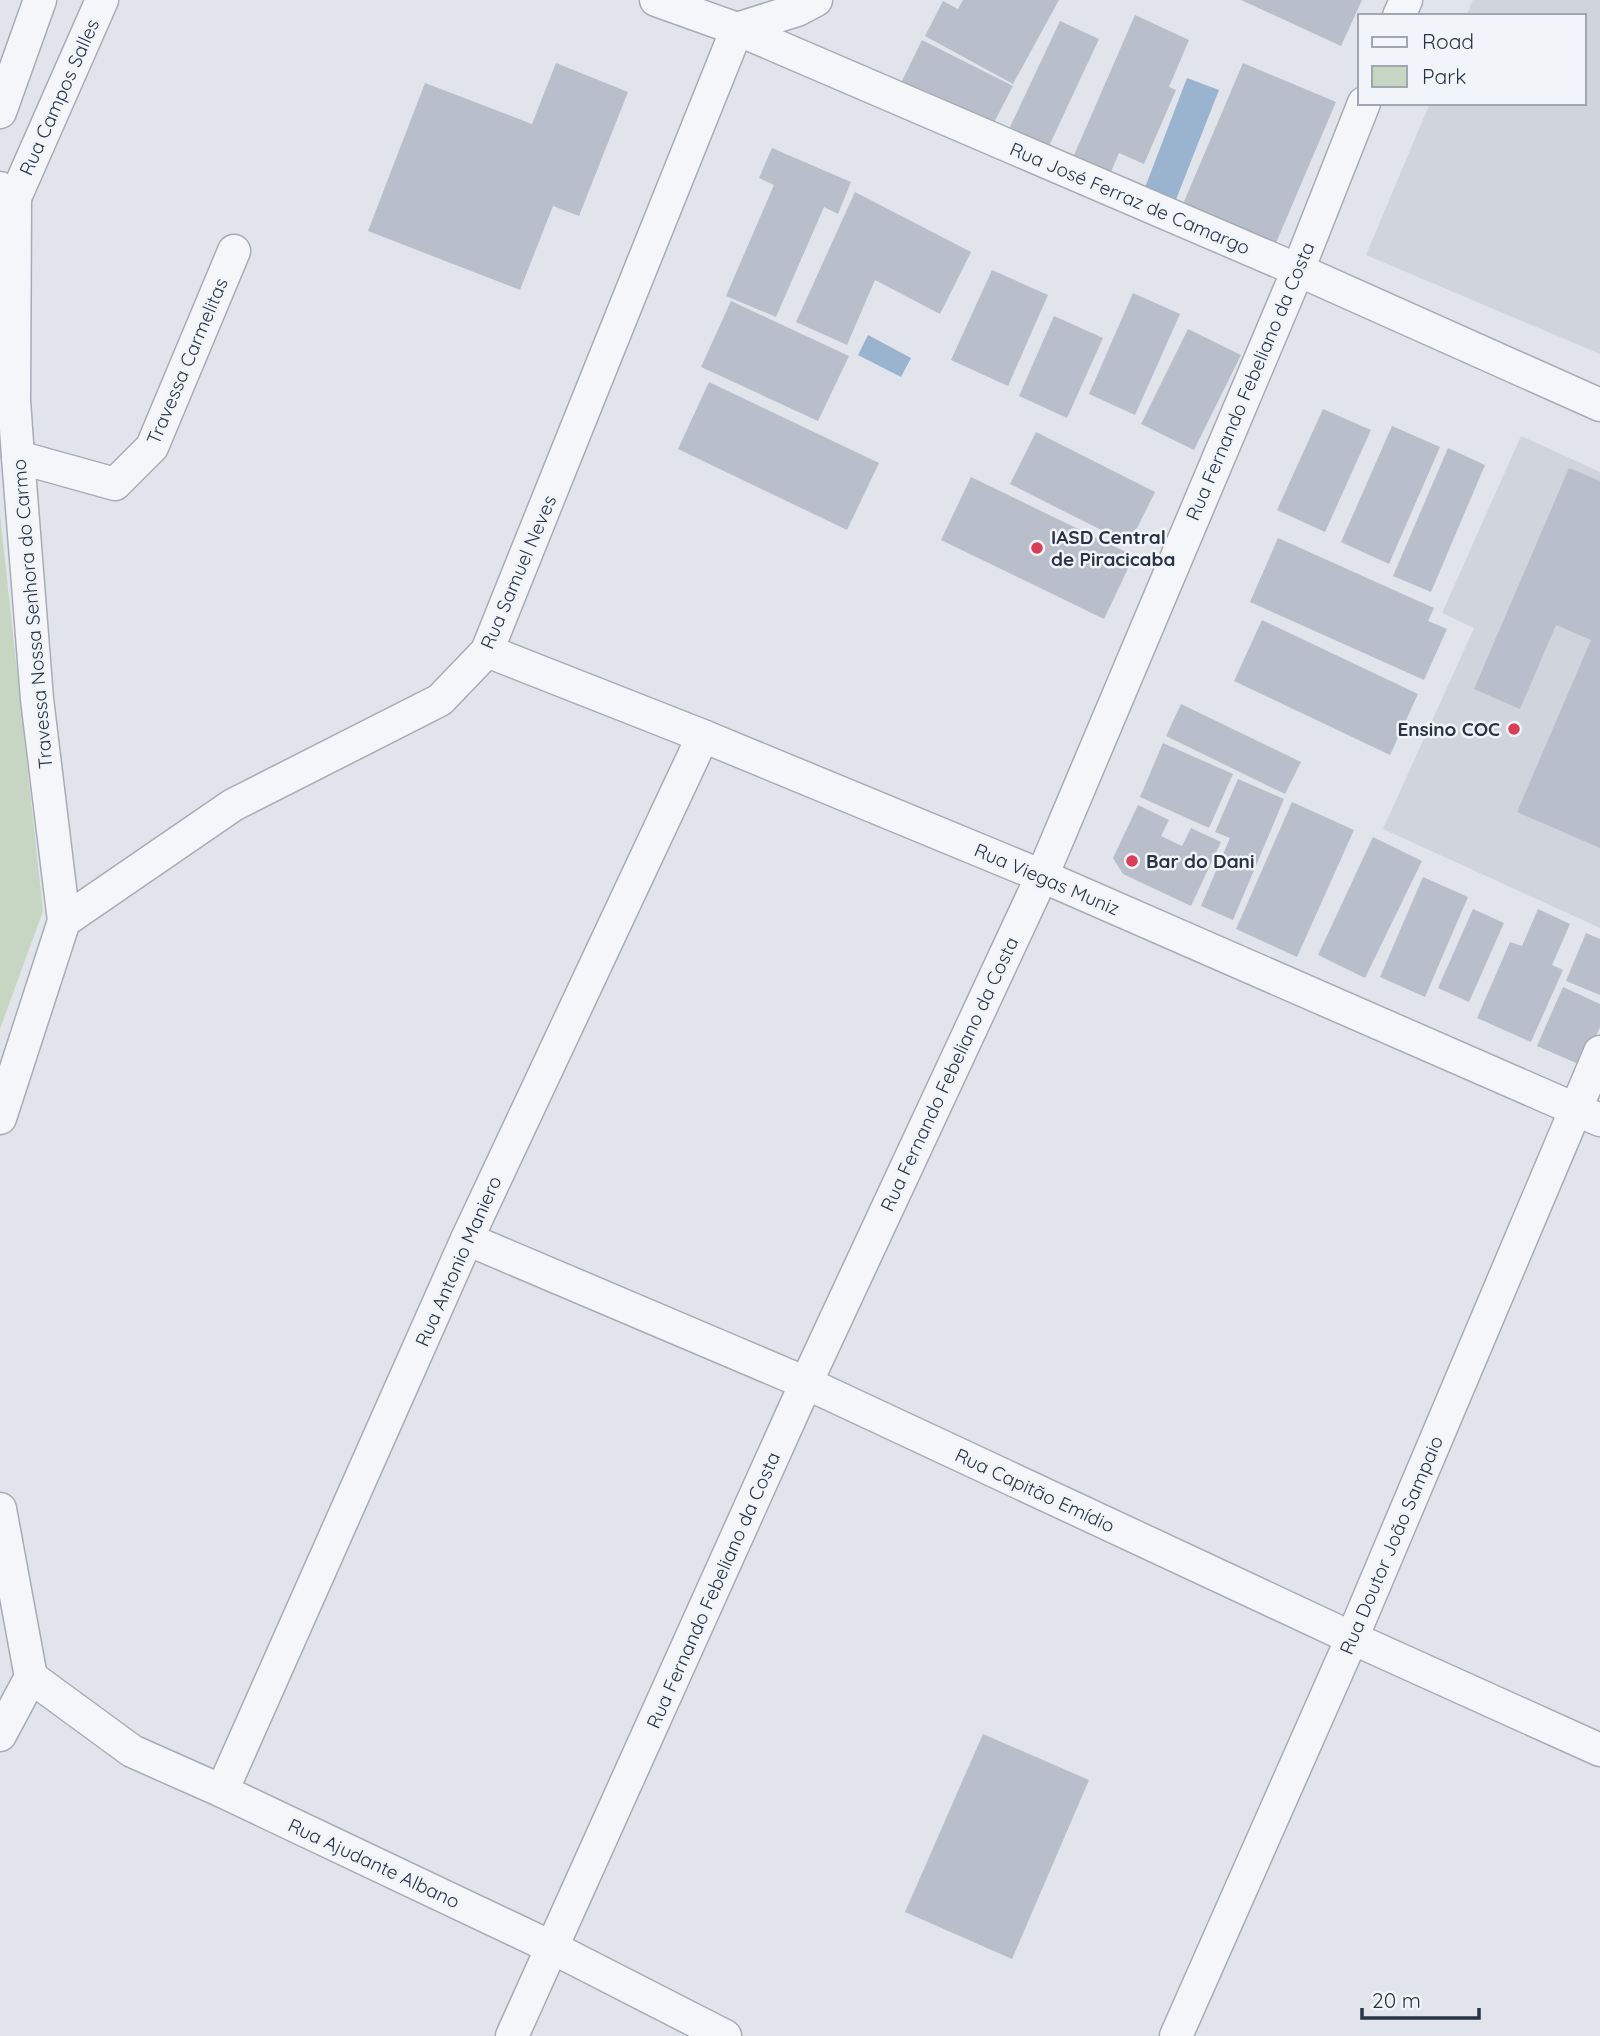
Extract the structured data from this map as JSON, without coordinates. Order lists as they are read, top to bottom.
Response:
{
  "streets": {
    "street": [
      "Rua Campos Salles",
      "Rua José Ferraz de Camargo",
      "Travessa Carmelitas",
      "Rua Fernando Febeliano da Costa",
      "Rua Samuel Neves",
      "Travessa Nossa Senhora do Carmo",
      "Rua Viegas Muniz",
      "Rua Antonio Maniero",
      "Rua Capitão Emídio",
      "Rua Doutor João Sampaio",
      "Rua Ajudante Albano"
    ]
  },
  "crossings": [
    ["Rua Campos Salles", "Travessa Nossa Senhora do Carmo"],
    ["Rua José Ferraz de Camargo", "Rua Fernando Febeliano da Costa"],
    ["Rua José Ferraz de Camargo", "Rua Samuel Neves"],
    ["Travessa Carmelitas", "Travessa Nossa Senhora do Carmo"],
    ["Rua Fernando Febeliano da Costa", "Rua Viegas Muniz"],
    ["Rua Fernando Febeliano da Costa", "Rua Capitão Emídio"],
    ["Rua Fernando Febeliano da Costa", "Rua Ajudante Albano"],
    ["Rua Samuel Neves", "Travessa Nossa Senhora do Carmo"],
    ["Rua Samuel Neves", "Rua Viegas Muniz"],
    ["Rua Viegas Muniz", "Rua Antonio Maniero"],
    ["Rua Viegas Muniz", "Rua Doutor João Sampaio"],
    ["Rua Antonio Maniero", "Rua Capitão Emídio"],
    ["Rua Antonio Maniero", "Rua Ajudante Albano"],
    ["Rua Capitão Emídio", "Rua Doutor João Sampaio"]
  ],
  "places": ["IASD Central de Piracicaba", "Ensino COC", "Bar do Dani"],
  "legend": ["Road", "Park"],
  "scale_bar": "20 m"
}
